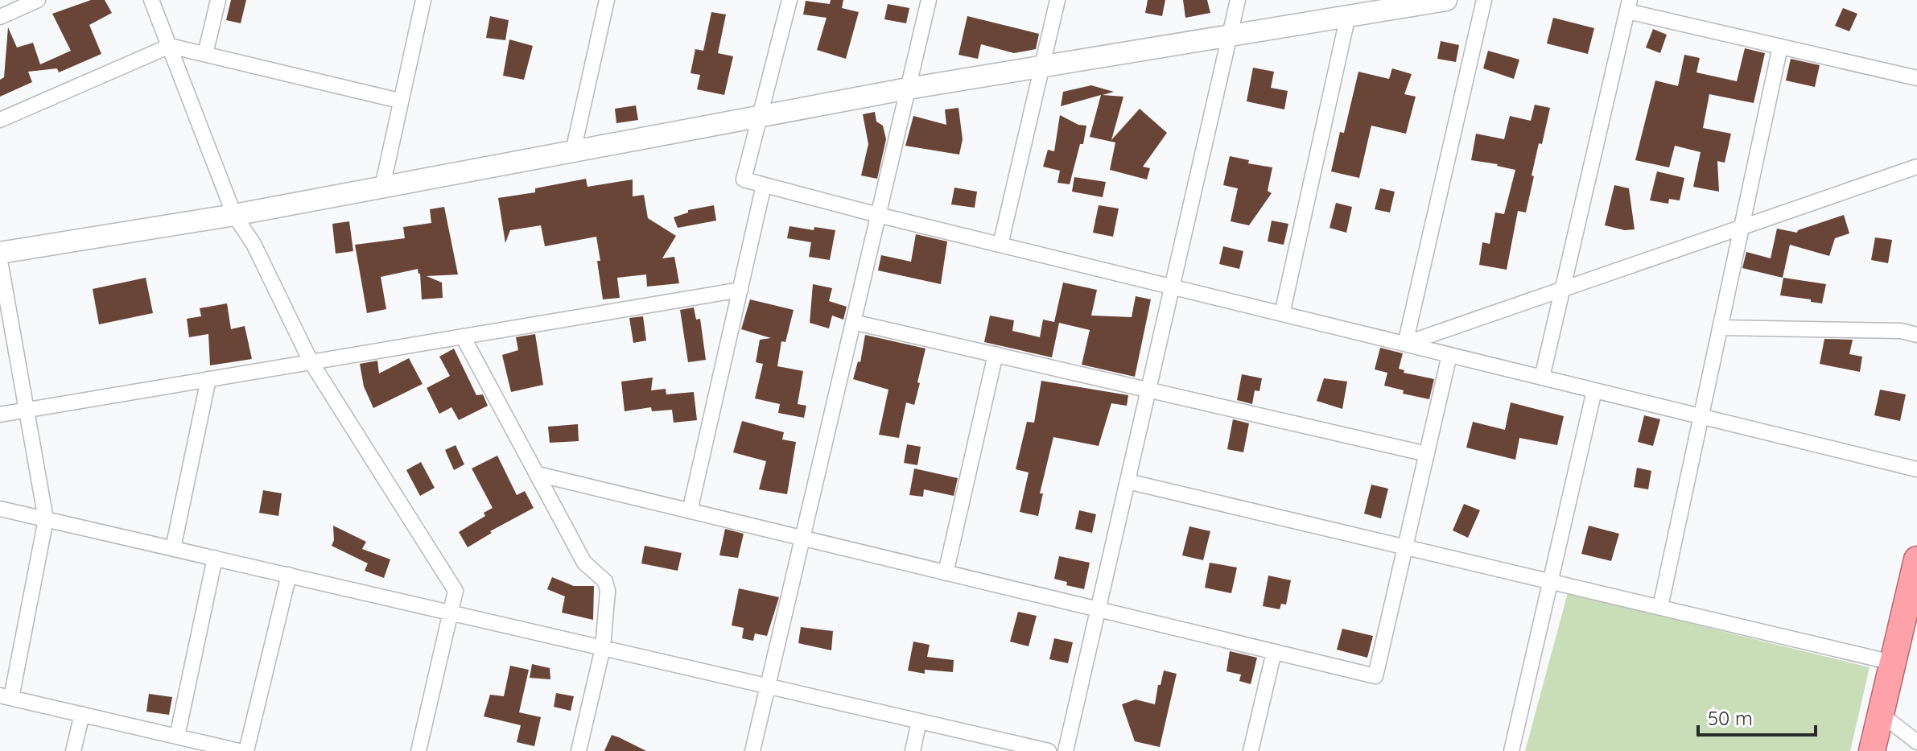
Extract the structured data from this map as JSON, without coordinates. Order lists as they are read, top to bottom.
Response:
{
  "scale_bar": "50 m"
}
